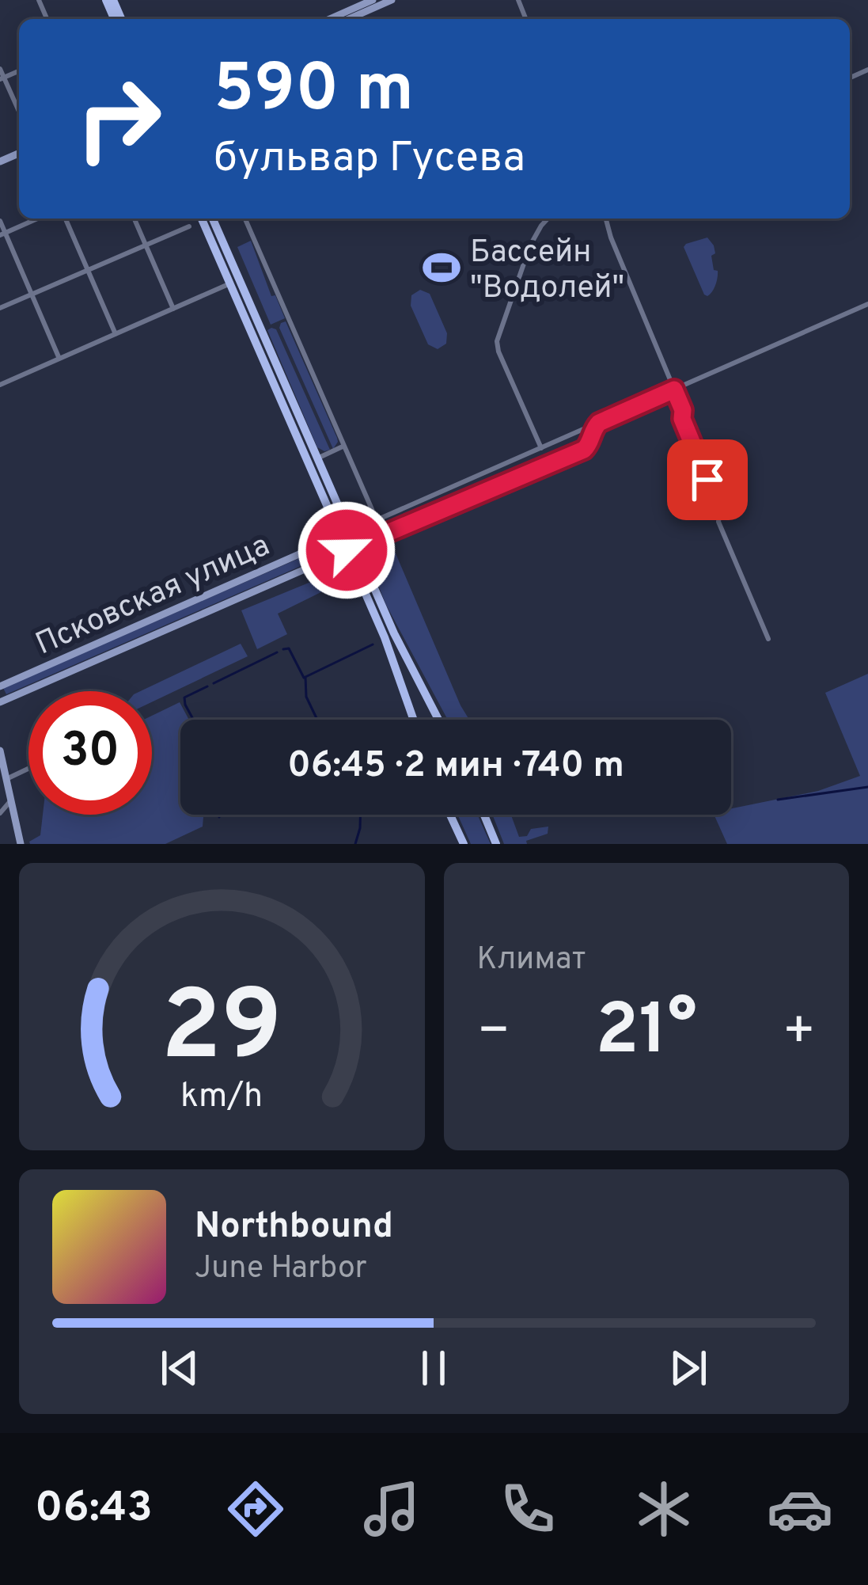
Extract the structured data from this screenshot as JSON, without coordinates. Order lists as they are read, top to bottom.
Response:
{
  "streets": {
    "main road": ["Псковская улица"]
  },
  "places": {
    "sports": ["Бассейн \"Водолей\""]
  },
  "page": {
    "turn": ["590 m", "бульвар Гусева"],
    "limit": "30",
    "trip": "06:45 · 2 мин · 740 m",
    "tile": "Климат",
    "heat": ["−", "21°", "+"],
    "song": ["Northbound", "June Harbor"],
    "tabs": "06:43",
    "gauge": ["29", "km/h"]
  }
}
